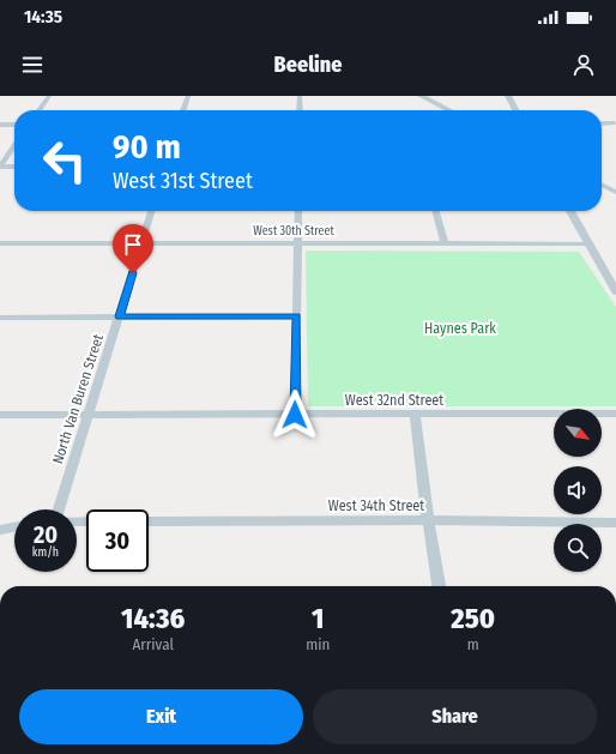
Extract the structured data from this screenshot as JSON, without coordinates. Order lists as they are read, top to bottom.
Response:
{
  "streets": {
    "street": [
      "West 30th Street",
      "North Van Buren Street",
      "West 32nd Street",
      "West 34th Street"
    ]
  },
  "crossings": [
    ["West 30th Street", "North Van Buren Street"],
    ["North Van Buren Street", "West 32nd Street"]
  ],
  "parks": ["Haynes Park"],
  "north": "bottom right",
  "page": {
    "status": "14:35",
    "header": "Beeline",
    "turn": ["90 m", "West 31st Street"],
    "speed": "20 km/h",
    "limit": "30",
    "eta": [
      "14:36",
      "Arrival",
      "1",
      "min",
      "250",
      "m"
    ],
    "buttons": ["Exit", "Share"]
  }
}
